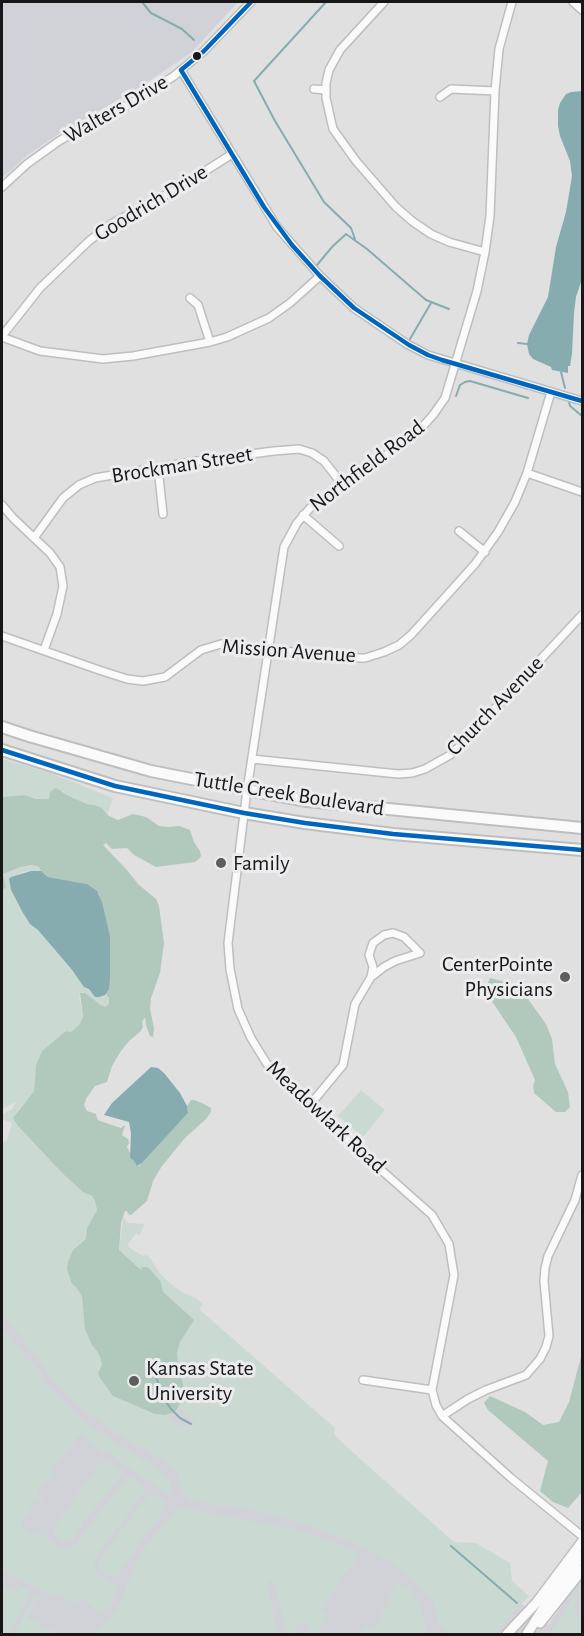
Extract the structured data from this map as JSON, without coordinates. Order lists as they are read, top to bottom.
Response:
{
  "streets": {
    "highway": ["Tuttle Creek Boulevard"],
    "street": [
      "Walters Drive",
      "Goodrich Drive",
      "Brockman Street",
      "Northfield Road",
      "Mission Avenue",
      "Church Avenue",
      "Meadowlark Road"
    ]
  },
  "crossings": [
    ["Brockman Street", "Northfield Road"],
    ["Northfield Road", "Mission Avenue"],
    ["Northfield Road", "Church Avenue"],
    ["Northfield Road", "Tuttle Creek Boulevard"],
    ["Northfield Road", "Meadowlark Road"],
    ["Tuttle Creek Boulevard", "Meadowlark Road"]
  ],
  "places": ["Family", "CenterPointe Physicians", "Kansas State University"]
}
